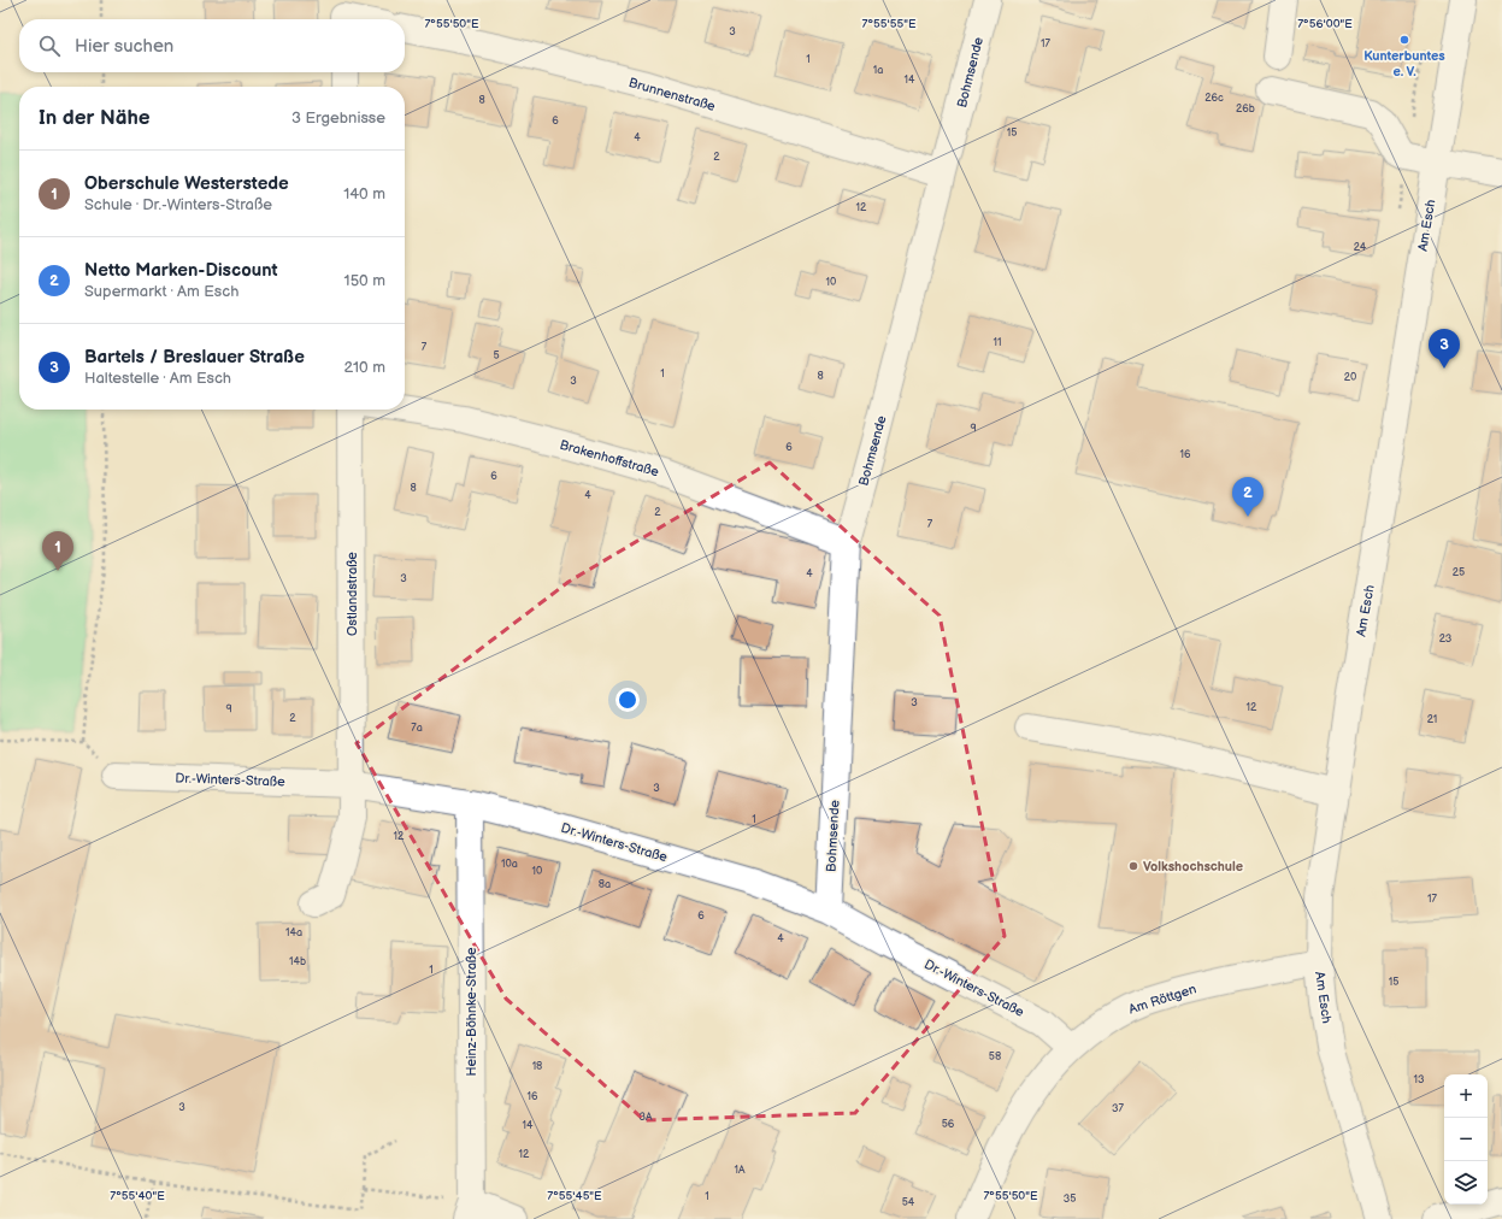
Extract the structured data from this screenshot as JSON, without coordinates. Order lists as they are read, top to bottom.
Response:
{
  "streets": {
    "street": [
      "Bohmsende",
      "Brunnenstraße",
      "Am Esch",
      "Brakenhoffstraße",
      "Ostlandstraße",
      "Dr.-Winters-Straße",
      "Am Röttgen",
      "Heinz-Böhnke-Straße"
    ]
  },
  "crossings": [
    ["Bohmsende", "Brunnenstraße"],
    ["Bohmsende", "Brakenhoffstraße"],
    ["Bohmsende", "Dr.-Winters-Straße"],
    ["Am Esch", "Am Röttgen"],
    ["Ostlandstraße", "Dr.-Winters-Straße"],
    ["Dr.-Winters-Straße", "Am Röttgen"],
    ["Dr.-Winters-Straße", "Heinz-Böhnke-Straße"]
  ],
  "places": ["Kunterbuntes e. V.", "Volkshochschule"],
  "house_numbers": [
    "3",
    "17",
    "1",
    "1a",
    "14",
    "26c",
    "8",
    "26b",
    "6",
    "15",
    "4",
    "2",
    "12",
    "24",
    "10",
    "11",
    "7",
    "5",
    "1",
    "8",
    "20",
    "3",
    "9",
    "6",
    "16",
    "6",
    "8",
    "4",
    "2",
    "7",
    "25",
    "4",
    "3",
    "23",
    "3",
    "12",
    "9",
    "2",
    "21",
    "7a",
    "3",
    "1",
    "12",
    "10a",
    "10",
    "8a",
    "17",
    "6",
    "14a",
    "4",
    "14b",
    "1",
    "15",
    "58",
    "18",
    "13",
    "16",
    "3",
    "37",
    "3A",
    "56",
    "14",
    "12",
    "1A",
    "1",
    "35",
    "54"
  ],
  "page": {
    "search": "Hier suchen",
    "heading": ["In der Nähe", "3 Ergebnisse"],
    "list": [
      {
        "mark": "1",
        "name": "Oberschule Westerstede",
        "note": "Schule · Dr.-Winters-Straße",
        "value": "140 m"
      },
      {
        "mark": "2",
        "name": "Netto Marken-Discount",
        "note": "Supermarkt · Am Esch",
        "value": "150 m"
      },
      {
        "mark": "3",
        "name": "Bartels / Breslauer Straße",
        "note": "Haltestelle · Am Esch",
        "value": "210 m"
      }
    ],
    "pins": ["3", "2", "1"],
    "map_buttons": ["+", "−"]
  },
  "coordinates": [
    "7°55'50\"E",
    "7°55'55\"E",
    "7°56'00\"E",
    "7°55'40\"E",
    "7°55'45\"E"
  ]
}
